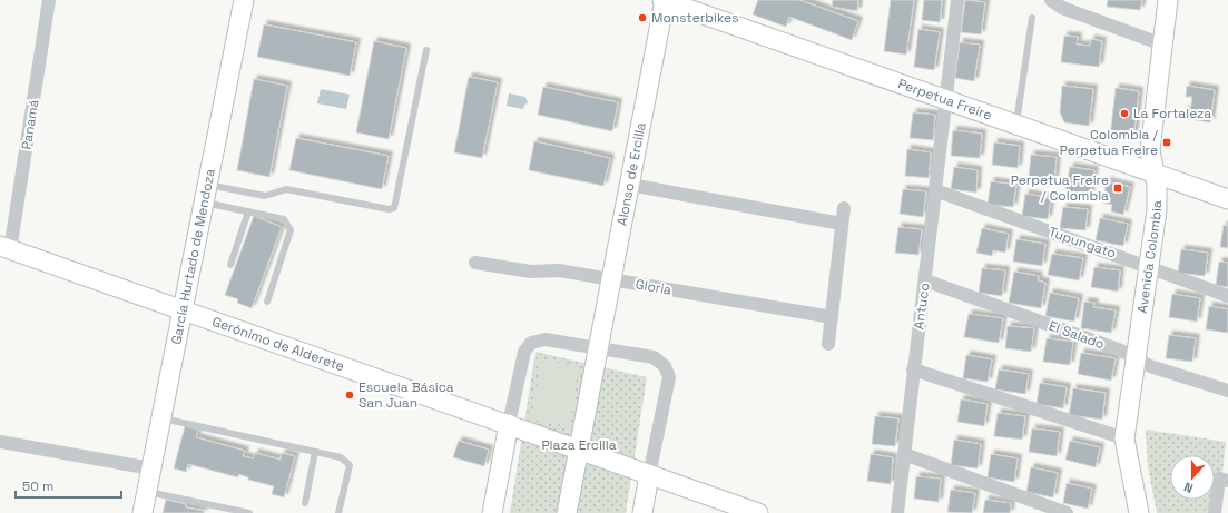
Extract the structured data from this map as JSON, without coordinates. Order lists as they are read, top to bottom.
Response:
{
  "streets": {
    "street": [
      "Perpetua Freire",
      "Panamá",
      "Alonso de Ercilla",
      "Tupungato",
      "García Hurtado de Mendoza",
      "Avenida Colombia",
      "Gloria",
      "Antuco",
      "El Salado",
      "Gerónimo de Alderete"
    ]
  },
  "crossings": [
    ["Perpetua Freire", "Alonso de Ercilla"],
    ["Perpetua Freire", "Avenida Colombia"],
    ["Perpetua Freire", "Antuco"],
    ["Panamá", "Gerónimo de Alderete"],
    ["Alonso de Ercilla", "Gloria"],
    ["Alonso de Ercilla", "Gerónimo de Alderete"],
    ["Tupungato", "Avenida Colombia"],
    ["Tupungato", "Antuco"],
    ["García Hurtado de Mendoza", "Gerónimo de Alderete"],
    ["Avenida Colombia", "El Salado"],
    ["Antuco", "El Salado"]
  ],
  "parks": ["Plaza Ercilla"],
  "places": {
    "other": ["Monsterbikes", "La Fortaleza", "Escuela Básica San Juan"],
    "transit": ["Colombia / Perpetua Freire", "Perpetua Freire / Colombia"]
  },
  "scale_bar": "50 m",
  "north": "bottom"
}
